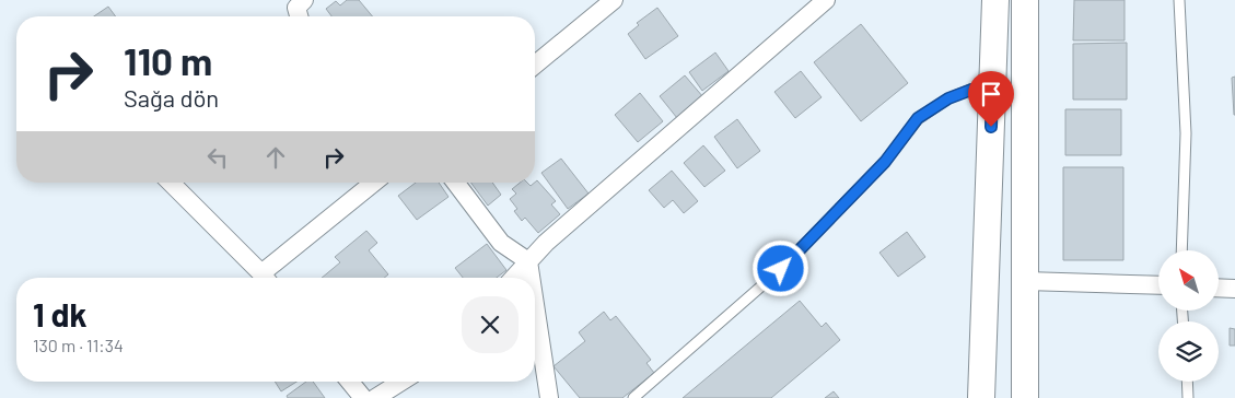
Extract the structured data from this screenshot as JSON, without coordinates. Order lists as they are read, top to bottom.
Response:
{
  "north": "top left",
  "page": {
    "turn": ["110 m", "Sağa dön"],
    "heading": ["1 dk", "130 m · 11:34"]
  }
}
